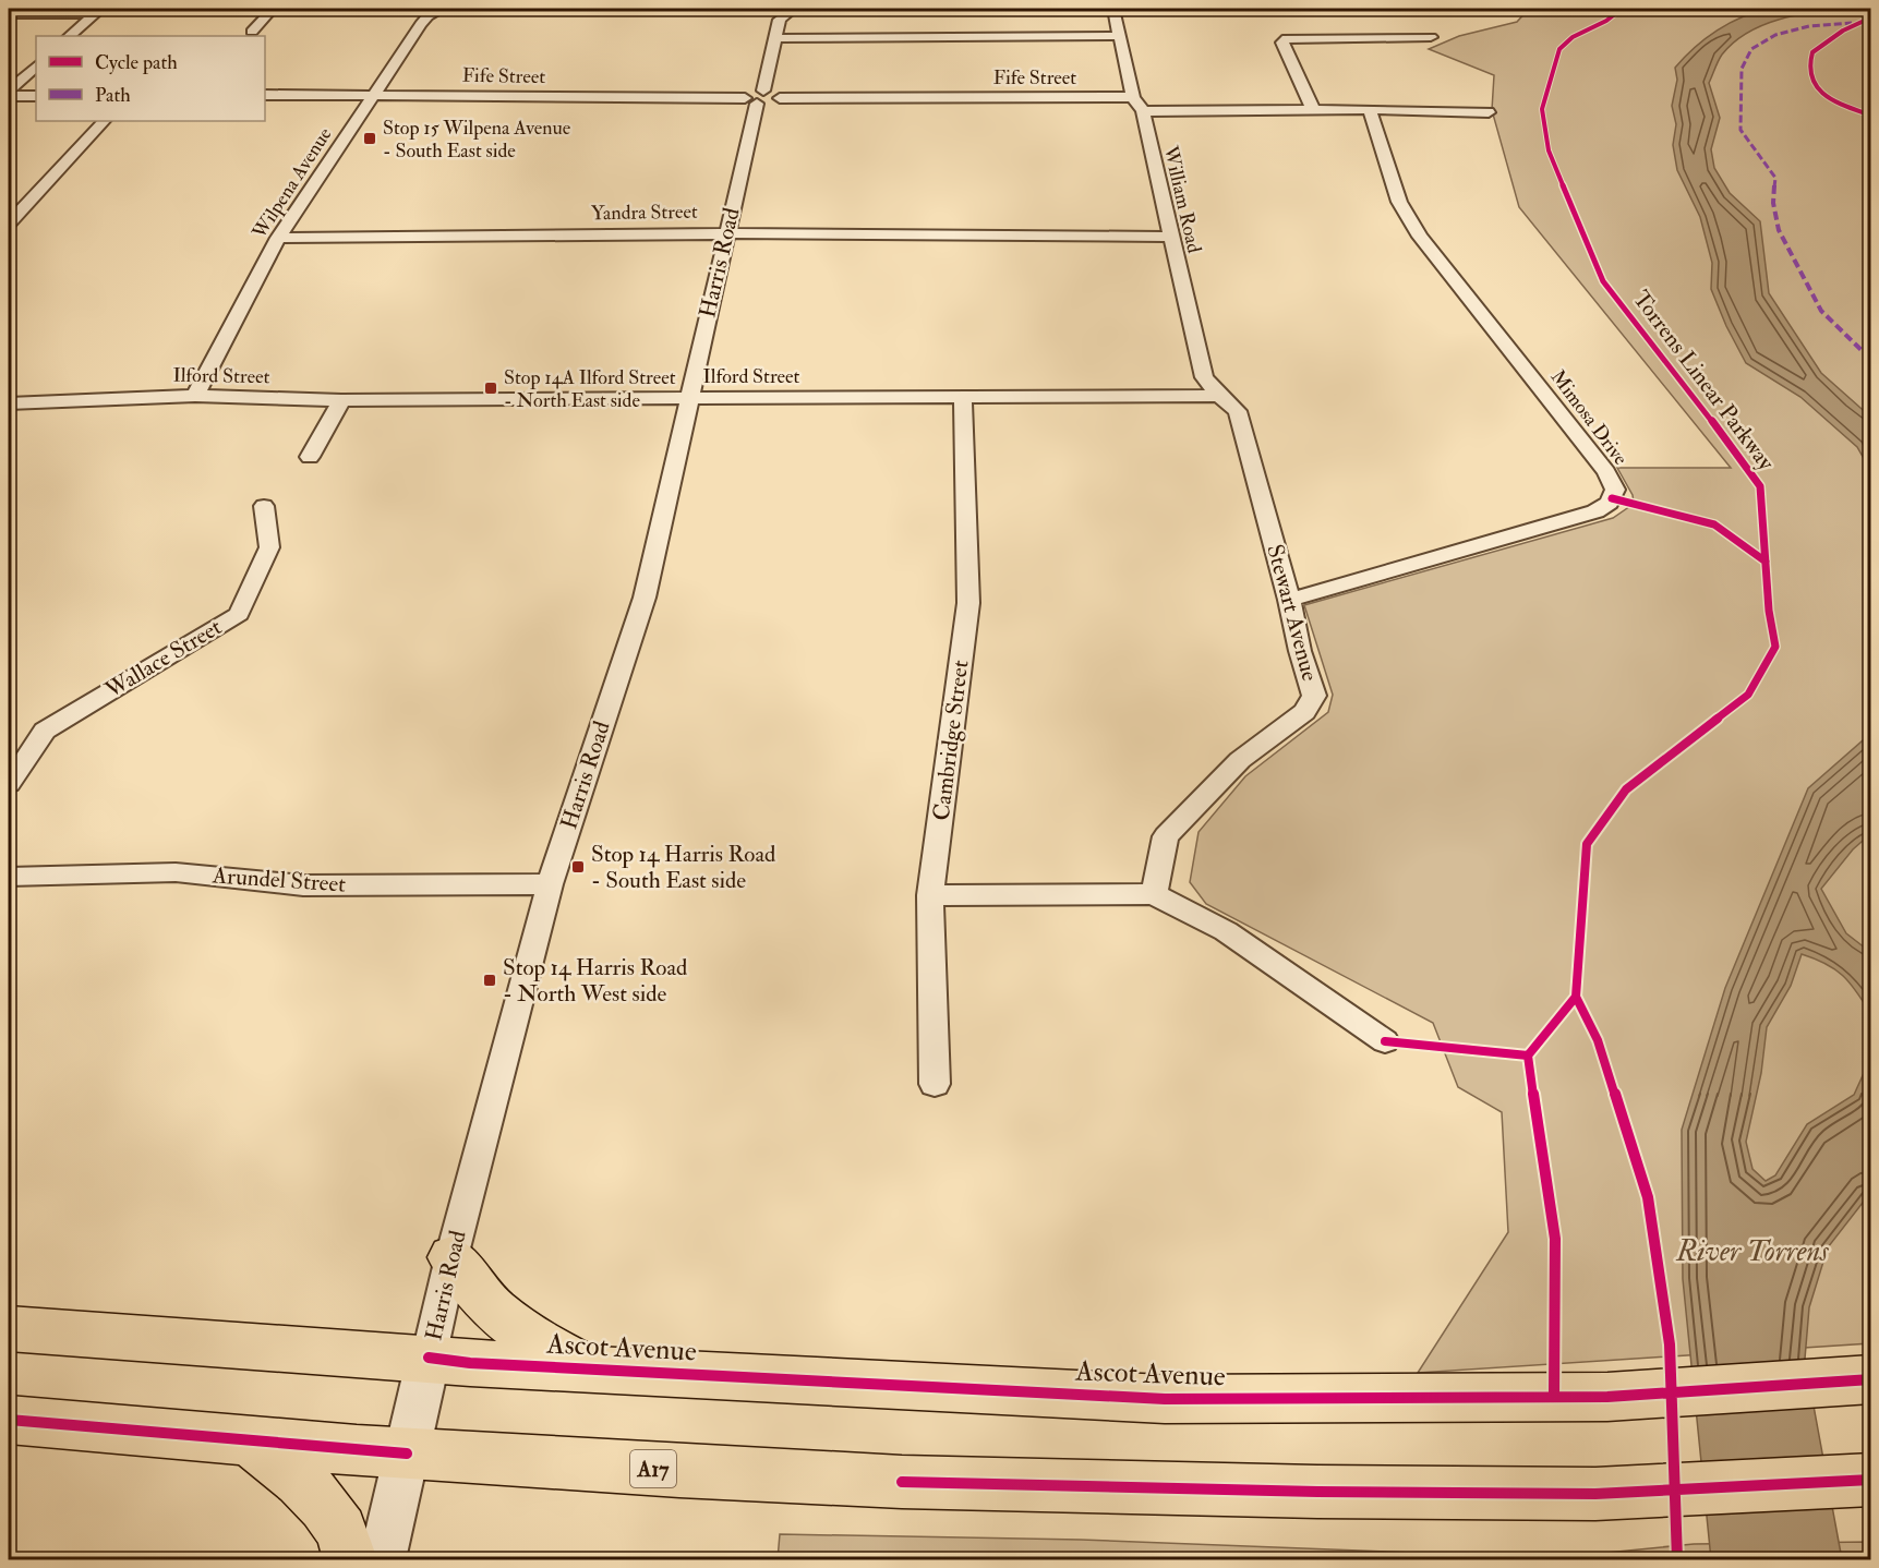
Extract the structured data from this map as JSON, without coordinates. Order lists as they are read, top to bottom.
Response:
{
  "streets": {
    "highway": ["Ascot Avenue", "A17"],
    "street": [
      "Fife Street",
      "Wilpena Avenue",
      "William Road",
      "Yandra Street",
      "Harris Road",
      "Ilford Street",
      "Mimosa Drive",
      "Stewart Avenue",
      "Wallace Street",
      "Cambridge Street",
      "Arundel Street"
    ],
    "cycle path": ["Torrens Linear Parkway"]
  },
  "crossings": [
    ["Fife Street", "Wilpena Avenue"],
    ["Fife Street", "William Road"],
    ["Fife Street", "Harris Road"],
    ["Wilpena Avenue", "Yandra Street"],
    ["Wilpena Avenue", "Ilford Street"],
    ["William Road", "Yandra Street"],
    ["William Road", "Ilford Street"],
    ["William Road", "Stewart Avenue"],
    ["Yandra Street", "Harris Road"],
    ["Harris Road", "Ilford Street"],
    ["Harris Road", "Arundel Street"],
    ["Harris Road", "Ascot Avenue"],
    ["Harris Road", "A17"],
    ["Ilford Street", "Stewart Avenue"],
    ["Ilford Street", "Cambridge Street"],
    ["Mimosa Drive", "Stewart Avenue"]
  ],
  "water": ["River Torrens"],
  "places": {
    "transit": [
      "Stop 15 Wilpena Avenue - South East side",
      "Stop 14A Ilford Street - North East side",
      "Stop 14 Harris Road - South East side",
      "Stop 14 Harris Road - North West side"
    ]
  },
  "legend": ["Cycle path", "Path"]
}
